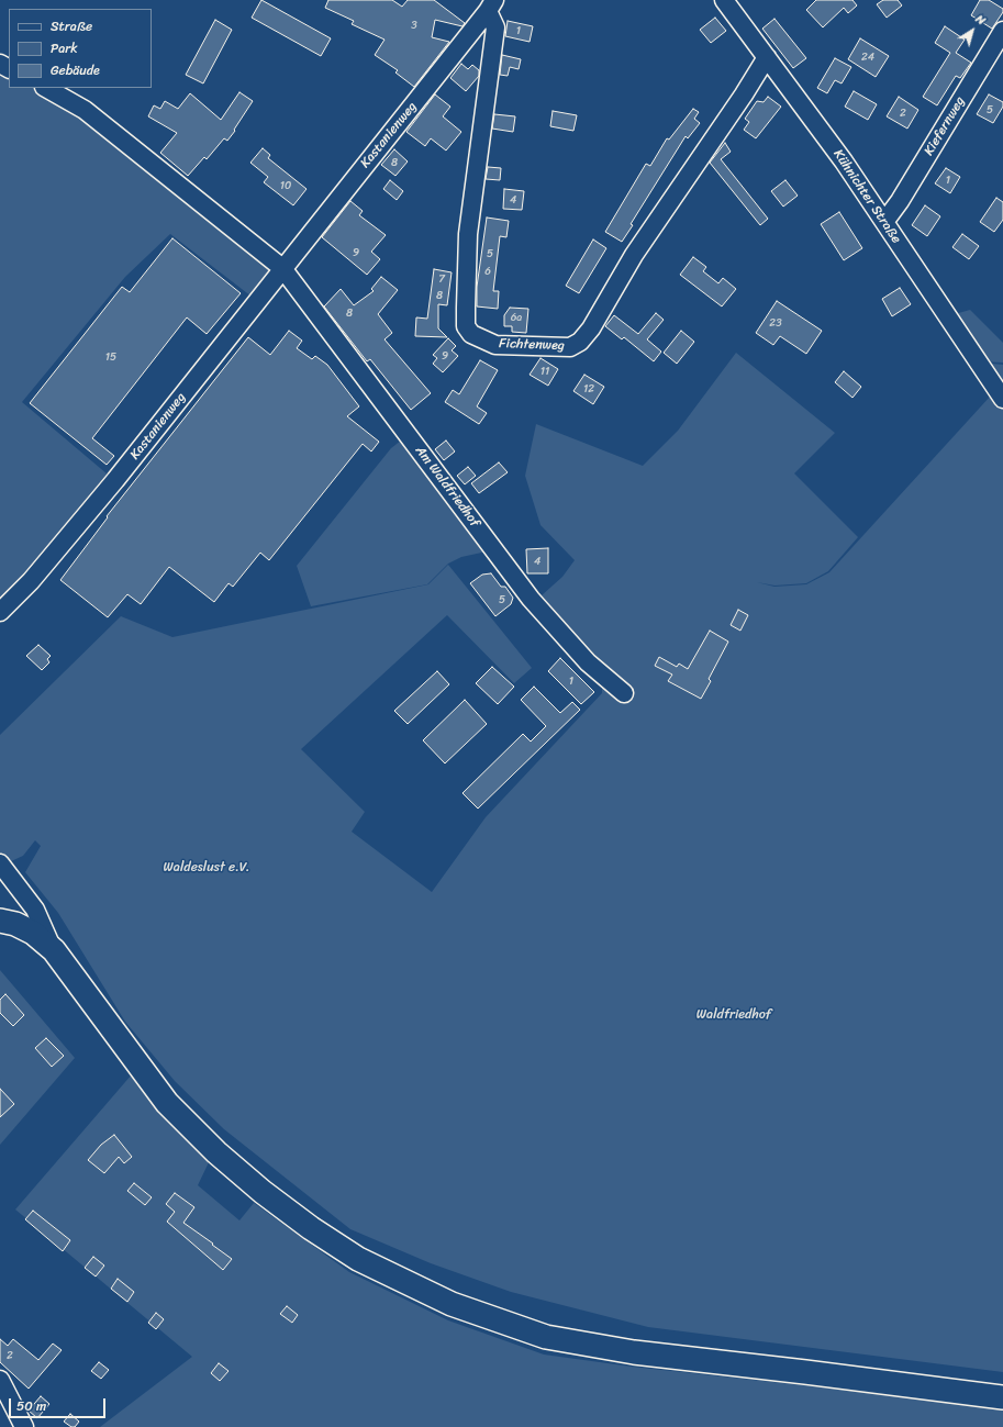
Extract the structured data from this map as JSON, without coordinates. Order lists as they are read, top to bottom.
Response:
{
  "streets": {
    "street": [
      "Kiefernweg",
      "Kastanienweg",
      "Kühnichter Straße",
      "Fichtenweg",
      "Am Waldfriedhof"
    ]
  },
  "crossings": [
    ["Kiefernweg", "Kühnichter Straße"],
    ["Kastanienweg", "Fichtenweg"],
    ["Kastanienweg", "Am Waldfriedhof"],
    ["Kühnichter Straße", "Fichtenweg"]
  ],
  "parks": ["Waldeslust e.V.", "Waldfriedhof"],
  "house_numbers": [
    "3",
    "1",
    "24",
    "5",
    "2",
    "8",
    "1",
    "10",
    "4",
    "9",
    "5",
    "6",
    "7",
    "8",
    "8",
    "6a",
    "23",
    "9",
    "15",
    "11",
    "12",
    "4",
    "5",
    "1",
    "2"
  ],
  "legend": ["Straße", "Park", "Gebäude"],
  "scale_bar": "50 m",
  "north": "top right"
}
